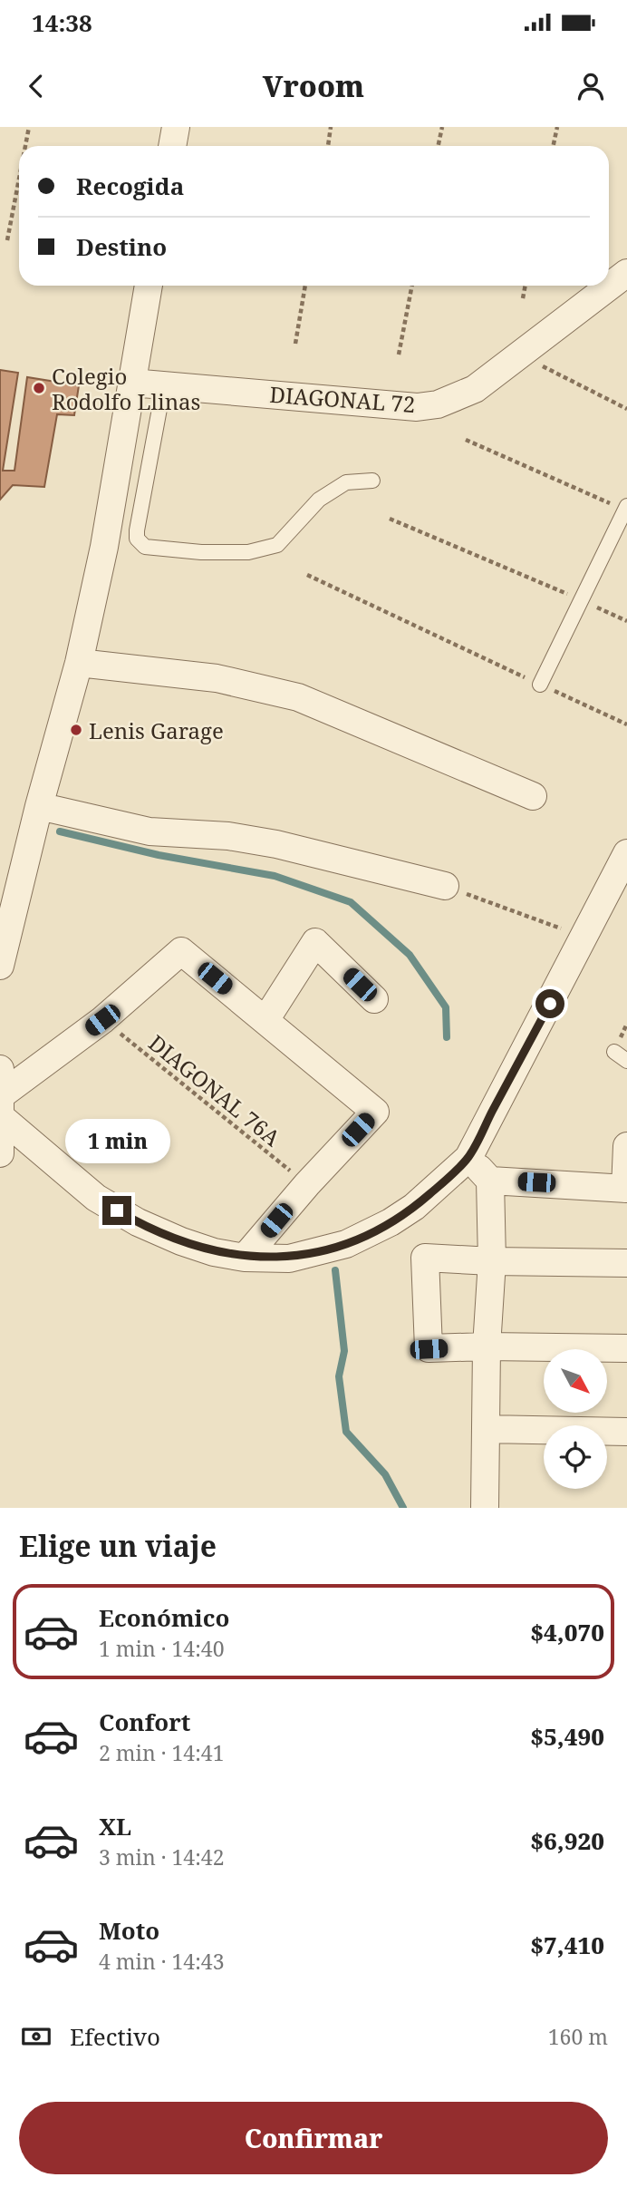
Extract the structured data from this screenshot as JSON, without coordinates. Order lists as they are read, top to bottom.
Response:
{
  "streets": {
    "street": ["DIAGONAL 72"],
    "path": ["DIAGONAL 76A"]
  },
  "places": ["Colegio Rodolfo Llinas", "Lenis Garage"],
  "north": "bottom right",
  "page": {
    "status": "14:38",
    "header": "Vroom",
    "banner": ["Recogida", "Destino"],
    "bubble": "1 min",
    "heading": "Elige un viaje",
    "list": [
      {
        "name": "Económico",
        "note": "1 min · 14:40",
        "value": "$4,070"
      },
      {
        "name": "Confort",
        "note": "2 min · 14:41",
        "value": "$5,490"
      },
      {
        "name": "XL",
        "note": "3 min · 14:42",
        "value": "$6,920"
      },
      {
        "name": "Moto",
        "note": "4 min · 14:43",
        "value": "$7,410"
      }
    ],
    "pay": ["Efectivo", "160 m"],
    "buttons": "Confirmar"
  }
}
